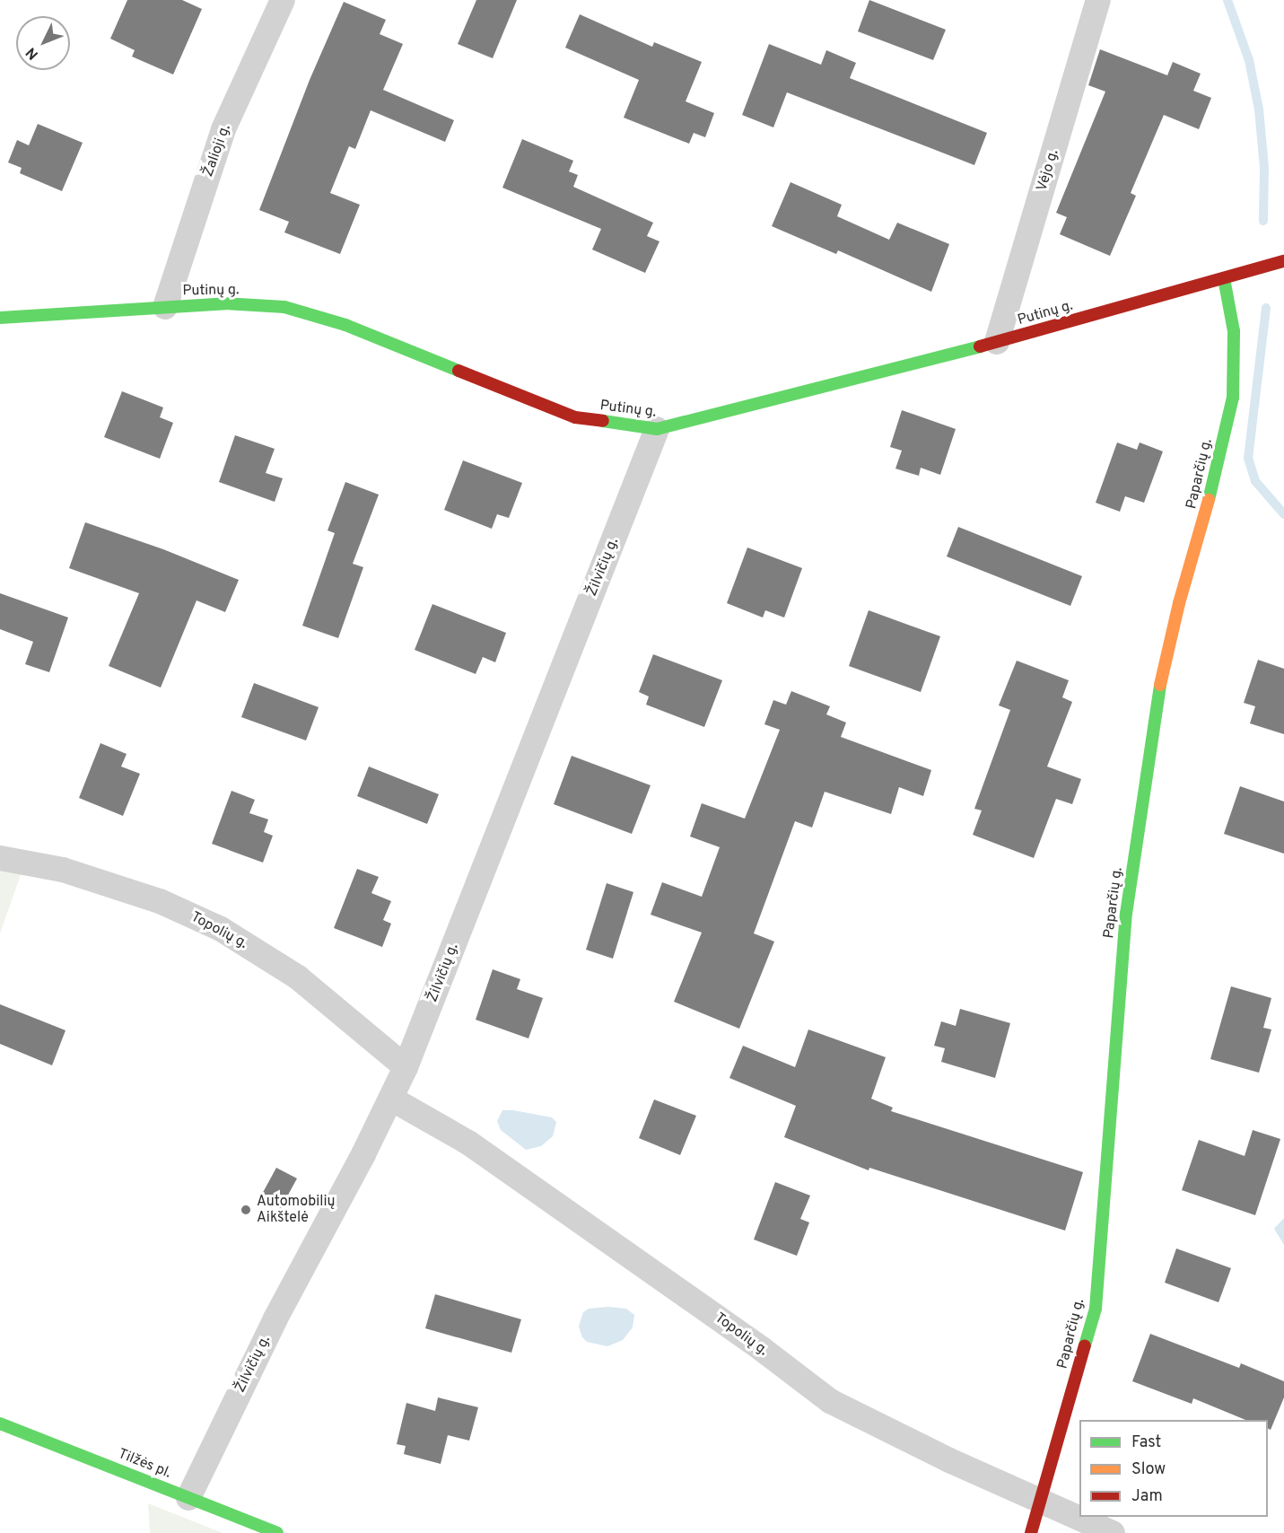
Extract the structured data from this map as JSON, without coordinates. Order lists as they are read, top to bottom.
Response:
{
  "streets": {
    "main road": ["Putinų g.", "Paparčių g.", "Tilžės pl."],
    "street": [
      "Žalioji g.",
      "Vėjo g.",
      "Žilvičių g.",
      "Topolių g."
    ]
  },
  "crossings": [
    ["Žalioji g.", "Putinų g."],
    ["Vėjo g.", "Putinų g."],
    ["Putinų g.", "Paparčių g."],
    ["Putinų g.", "Žilvičių g."],
    ["Paparčių g.", "Topolių g."],
    ["Žilvičių g.", "Topolių g."],
    ["Žilvičių g.", "Tilžės pl."]
  ],
  "places": ["Automobilių Aikštelė"],
  "legend": ["Fast", "Slow", "Jam"],
  "north": "bottom left"
}
